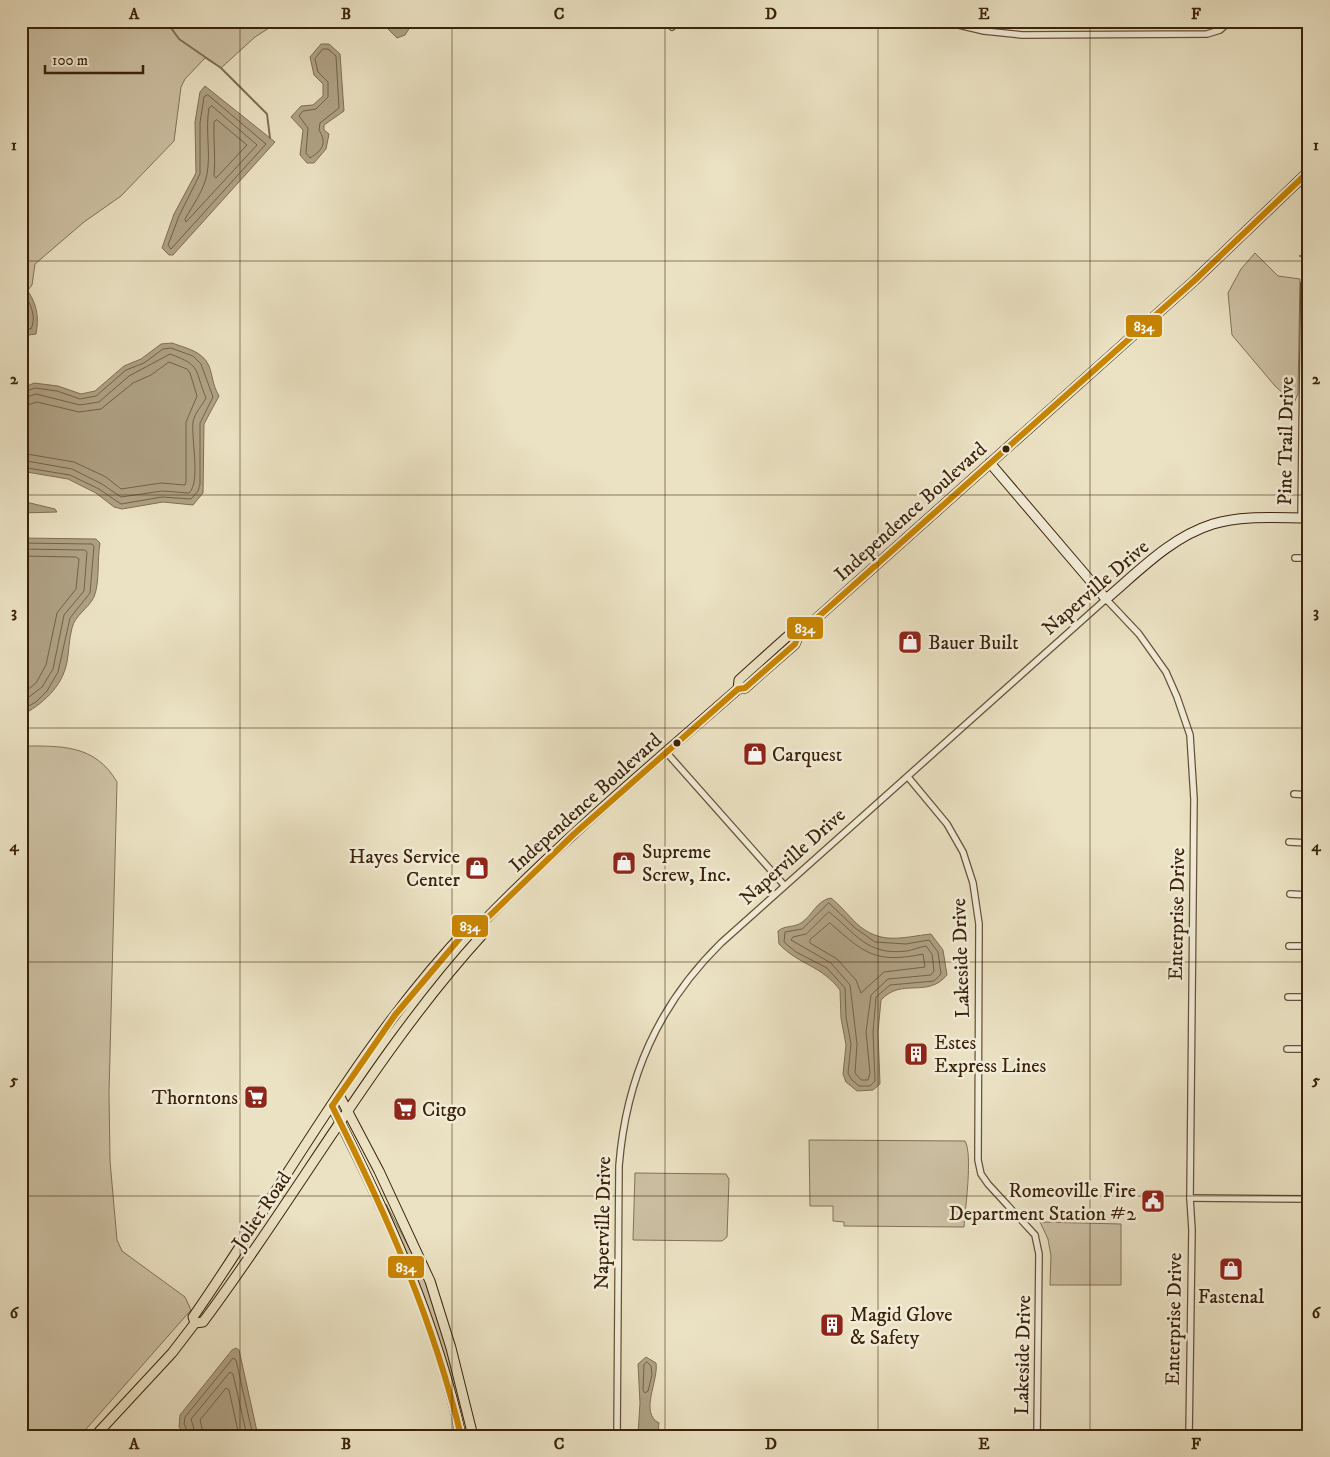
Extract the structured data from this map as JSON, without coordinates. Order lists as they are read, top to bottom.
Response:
{
  "streets": {
    "main road": ["Independence Boulevard", "Joliet Road"],
    "street": [
      "Pine Trail Drive",
      "Naperville Drive",
      "Enterprise Drive",
      "Lakeside Drive"
    ]
  },
  "crossings": [
    ["Pine Trail Drive", "Naperville Drive"],
    ["Independence Boulevard", "Enterprise Drive"],
    ["Independence Boulevard", "Joliet Road"],
    ["Naperville Drive", "Enterprise Drive"],
    ["Naperville Drive", "Lakeside Drive"]
  ],
  "places": {
    "shop": [
      "Bauer Built",
      "Carquest",
      "Supreme Screw, Inc.",
      "Hayes Service Center",
      "Fastenal"
    ],
    "building": ["Estes Express Lines", "Magid Glove & Safety"],
    "supermarket": ["Thorntons", "Citgo"],
    "public building": ["Romeoville Fire Department Station #2"]
  },
  "lines": ["transit line 834"],
  "scale_bar": "100 m",
  "grid": {
    "columns": [
      "A",
      "B",
      "C",
      "D",
      "E",
      "F"
    ],
    "rows": [
      "1",
      "2",
      "3",
      "4",
      "5",
      "6"
    ]
  }
}
